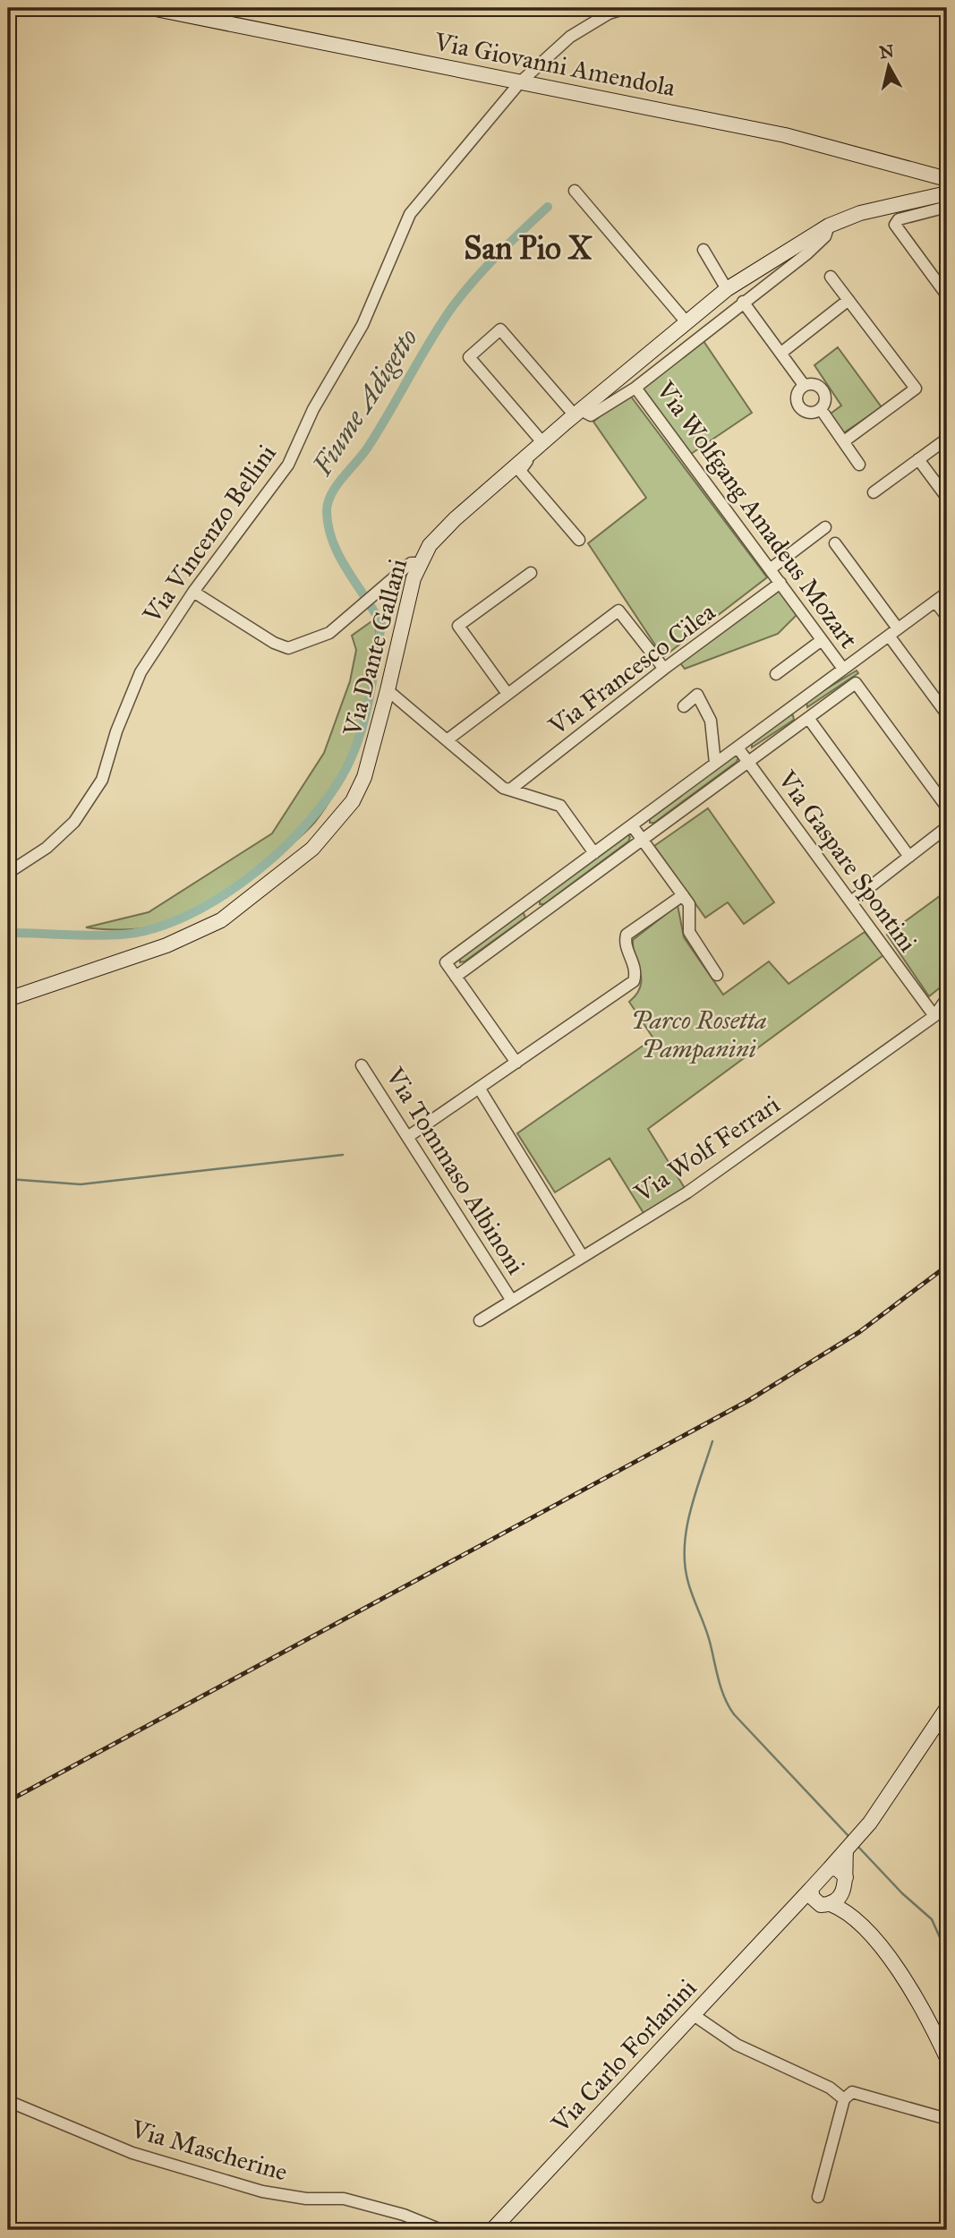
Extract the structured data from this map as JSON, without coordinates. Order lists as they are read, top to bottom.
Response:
{
  "streets": {
    "main road": ["Via Giovanni Amendola", "Via Dante Gallani", "Via Carlo Forlanini"],
    "street": [
      "Via Wolfgang Amadeus Mozart",
      "Via Vincenzo Bellini",
      "Via Francesco Cilea",
      "Via Gaspare Spontini",
      "Via Wolf Ferrari",
      "Via Tommaso Albinoni",
      "Via Mascherine"
    ]
  },
  "crossings": [
    ["Via Giovanni Amendola", "Via Vincenzo Bellini"],
    ["Via Wolfgang Amadeus Mozart", "Via Francesco Cilea"],
    ["Via Gaspare Spontini", "Via Wolf Ferrari"],
    ["Via Wolf Ferrari", "Via Tommaso Albinoni"]
  ],
  "districts": ["San Pio X"],
  "water": ["Fiume Adigetto"],
  "parks": ["Parco Rosetta Pampanini"],
  "north": "top"
}
